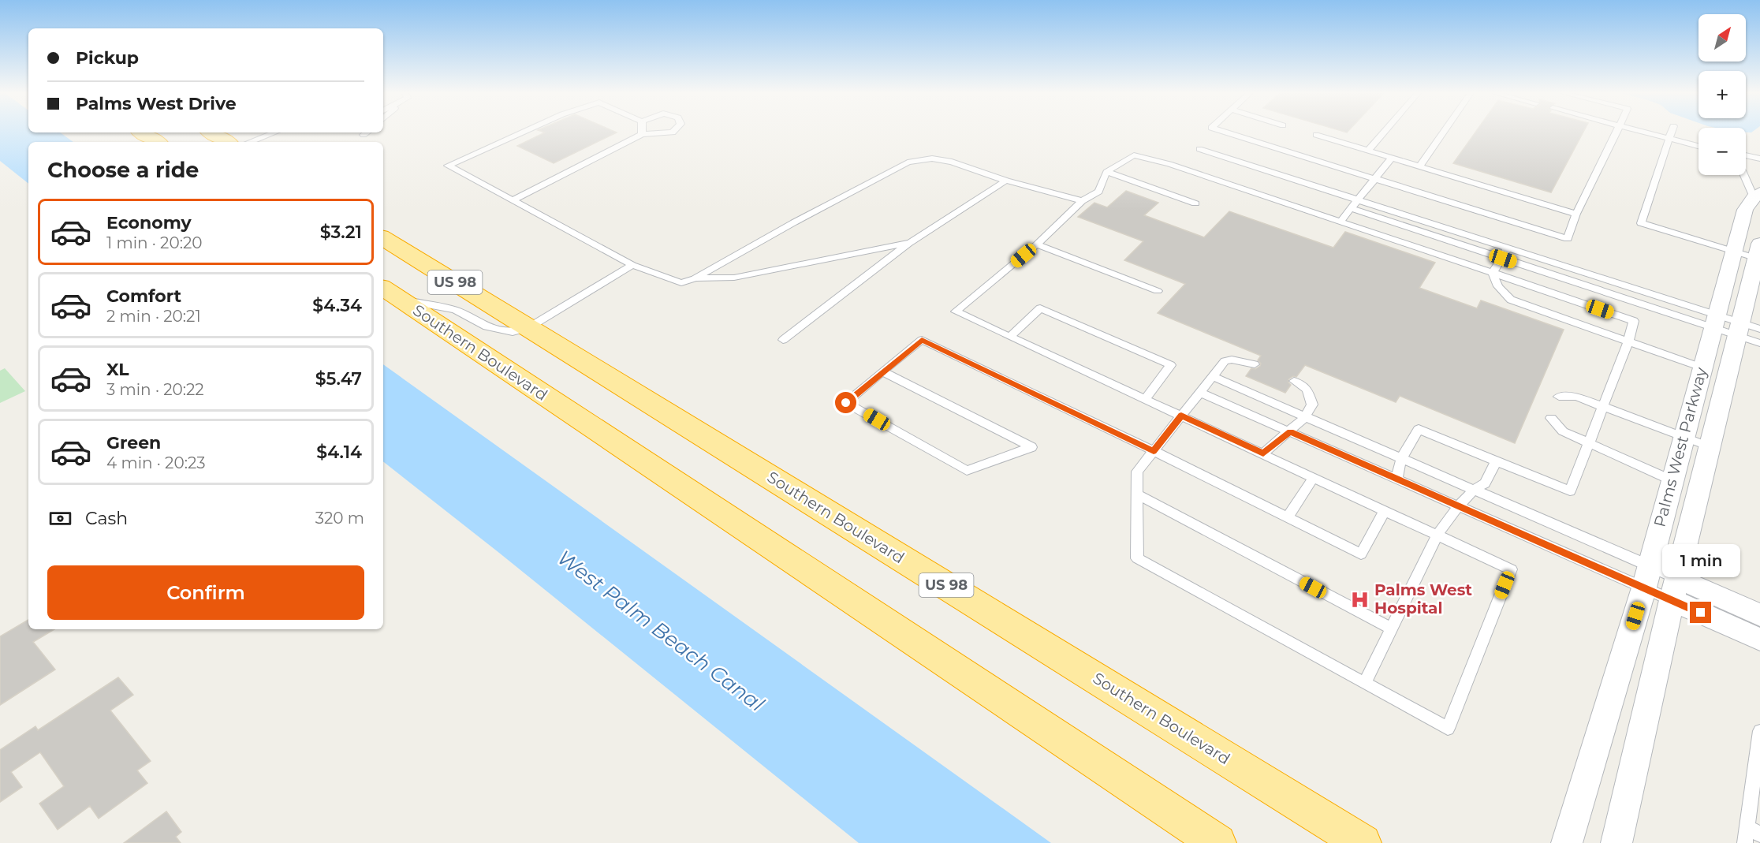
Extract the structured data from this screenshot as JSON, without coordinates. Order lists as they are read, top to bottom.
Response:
{
  "streets": {
    "highway": ["US 98", "Southern Boulevard"],
    "street": ["Palms West Parkway"]
  },
  "water": ["West Palm Beach Canal"],
  "places": {
    "hospital": ["Palms West Hospital"]
  },
  "north": "top right",
  "page": {
    "map_buttons": ["+", "−"],
    "banner": ["Pickup", "Palms West Drive"],
    "heading": "Choose a ride",
    "list": [
      {
        "name": "Economy",
        "note": "1 min · 20:20",
        "value": "$3.21"
      },
      {
        "name": "Comfort",
        "note": "2 min · 20:21",
        "value": "$4.34"
      },
      {
        "name": "XL",
        "note": "3 min · 20:22",
        "value": "$5.47"
      },
      {
        "name": "Green",
        "note": "4 min · 20:23",
        "value": "$4.14"
      }
    ],
    "pay": ["Cash", "320 m"],
    "bubble": "1 min",
    "buttons": "Confirm"
  }
}
